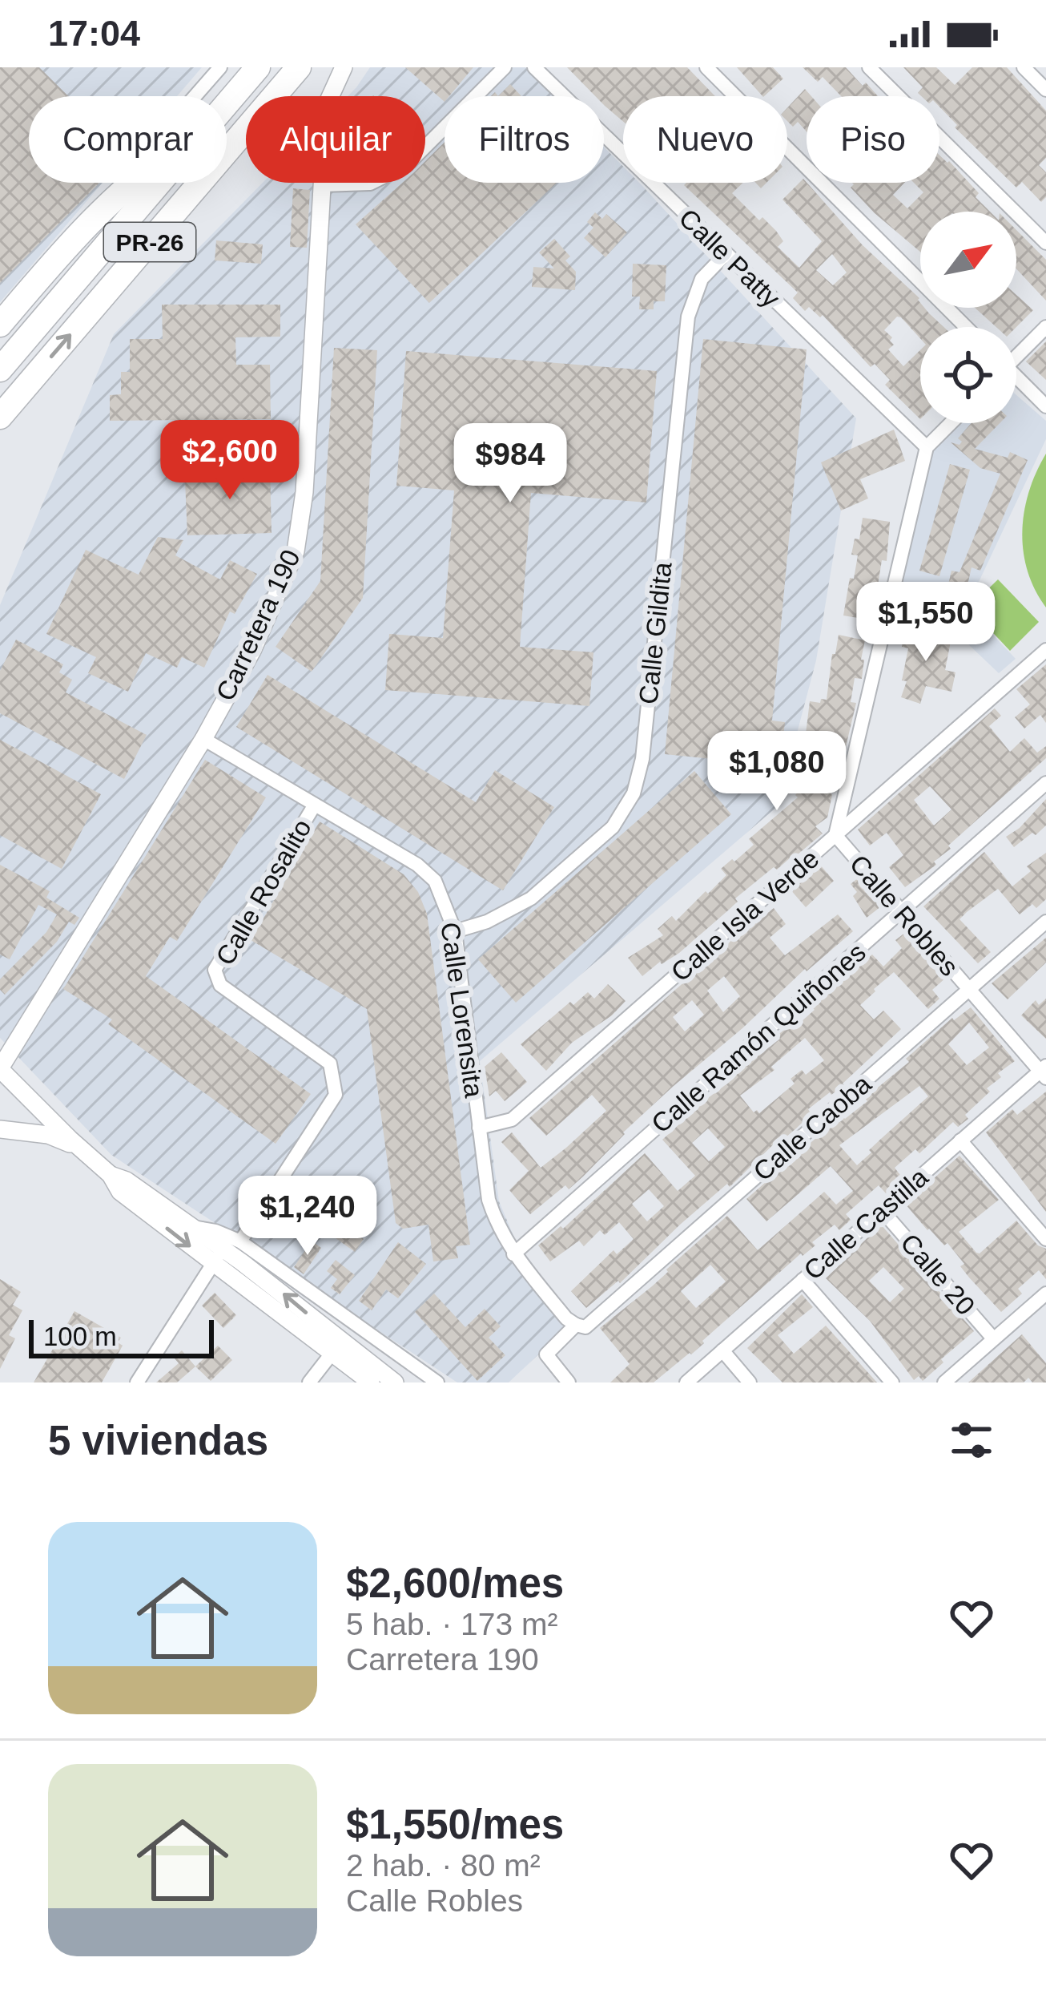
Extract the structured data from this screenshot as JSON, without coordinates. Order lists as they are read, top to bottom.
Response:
{
  "streets": {
    "highway": ["PR-26"],
    "street": [
      "Calle Patty",
      "Carretera 190",
      "Calle Gildita",
      "Calle Rosalito",
      "Calle Isla Verde",
      "Calle Robles",
      "Calle Lorensita",
      "Calle Ramón Quiñones",
      "Calle Caoba",
      "Calle Castilla",
      "Calle 20"
    ]
  },
  "crossings": [
    ["Calle Patty", "Calle Gildita"],
    ["Calle Patty", "Calle Robles"],
    ["Carretera 190", "Calle Lorensita"],
    ["Calle Gildita", "Calle Lorensita"],
    ["Calle Rosalito", "Calle Lorensita"],
    ["Calle Isla Verde", "Calle Robles"],
    ["Calle Isla Verde", "Calle Lorensita"],
    ["Calle Robles", "Calle Ramón Quiñones"],
    ["Calle Robles", "Calle Caoba"],
    ["Calle Robles", "Calle Castilla"],
    ["Calle Lorensita", "Calle Ramón Quiñones"],
    ["Calle Lorensita", "Calle Caoba"],
    ["Calle Castilla", "Calle 20"]
  ],
  "scale_bar": "100 m",
  "north": "top right",
  "page": {
    "status": "17:04",
    "chip": [
      "Comprar",
      "Alquilar",
      "Filtros",
      "Nuevo",
      "Piso"
    ],
    "price": [
      "$2,600",
      "$984",
      "$1,550",
      "$1,080",
      "$1,240"
    ],
    "scale": "100 m",
    "heading": "5 viviendas",
    "list": [
      {
        "name": "$2,600/mes",
        "note": "5 hab. · 173 m² · Carretera 190"
      },
      {
        "name": "$1,550/mes",
        "note": "2 hab. · 80 m² · Calle Robles"
      }
    ]
  }
}
